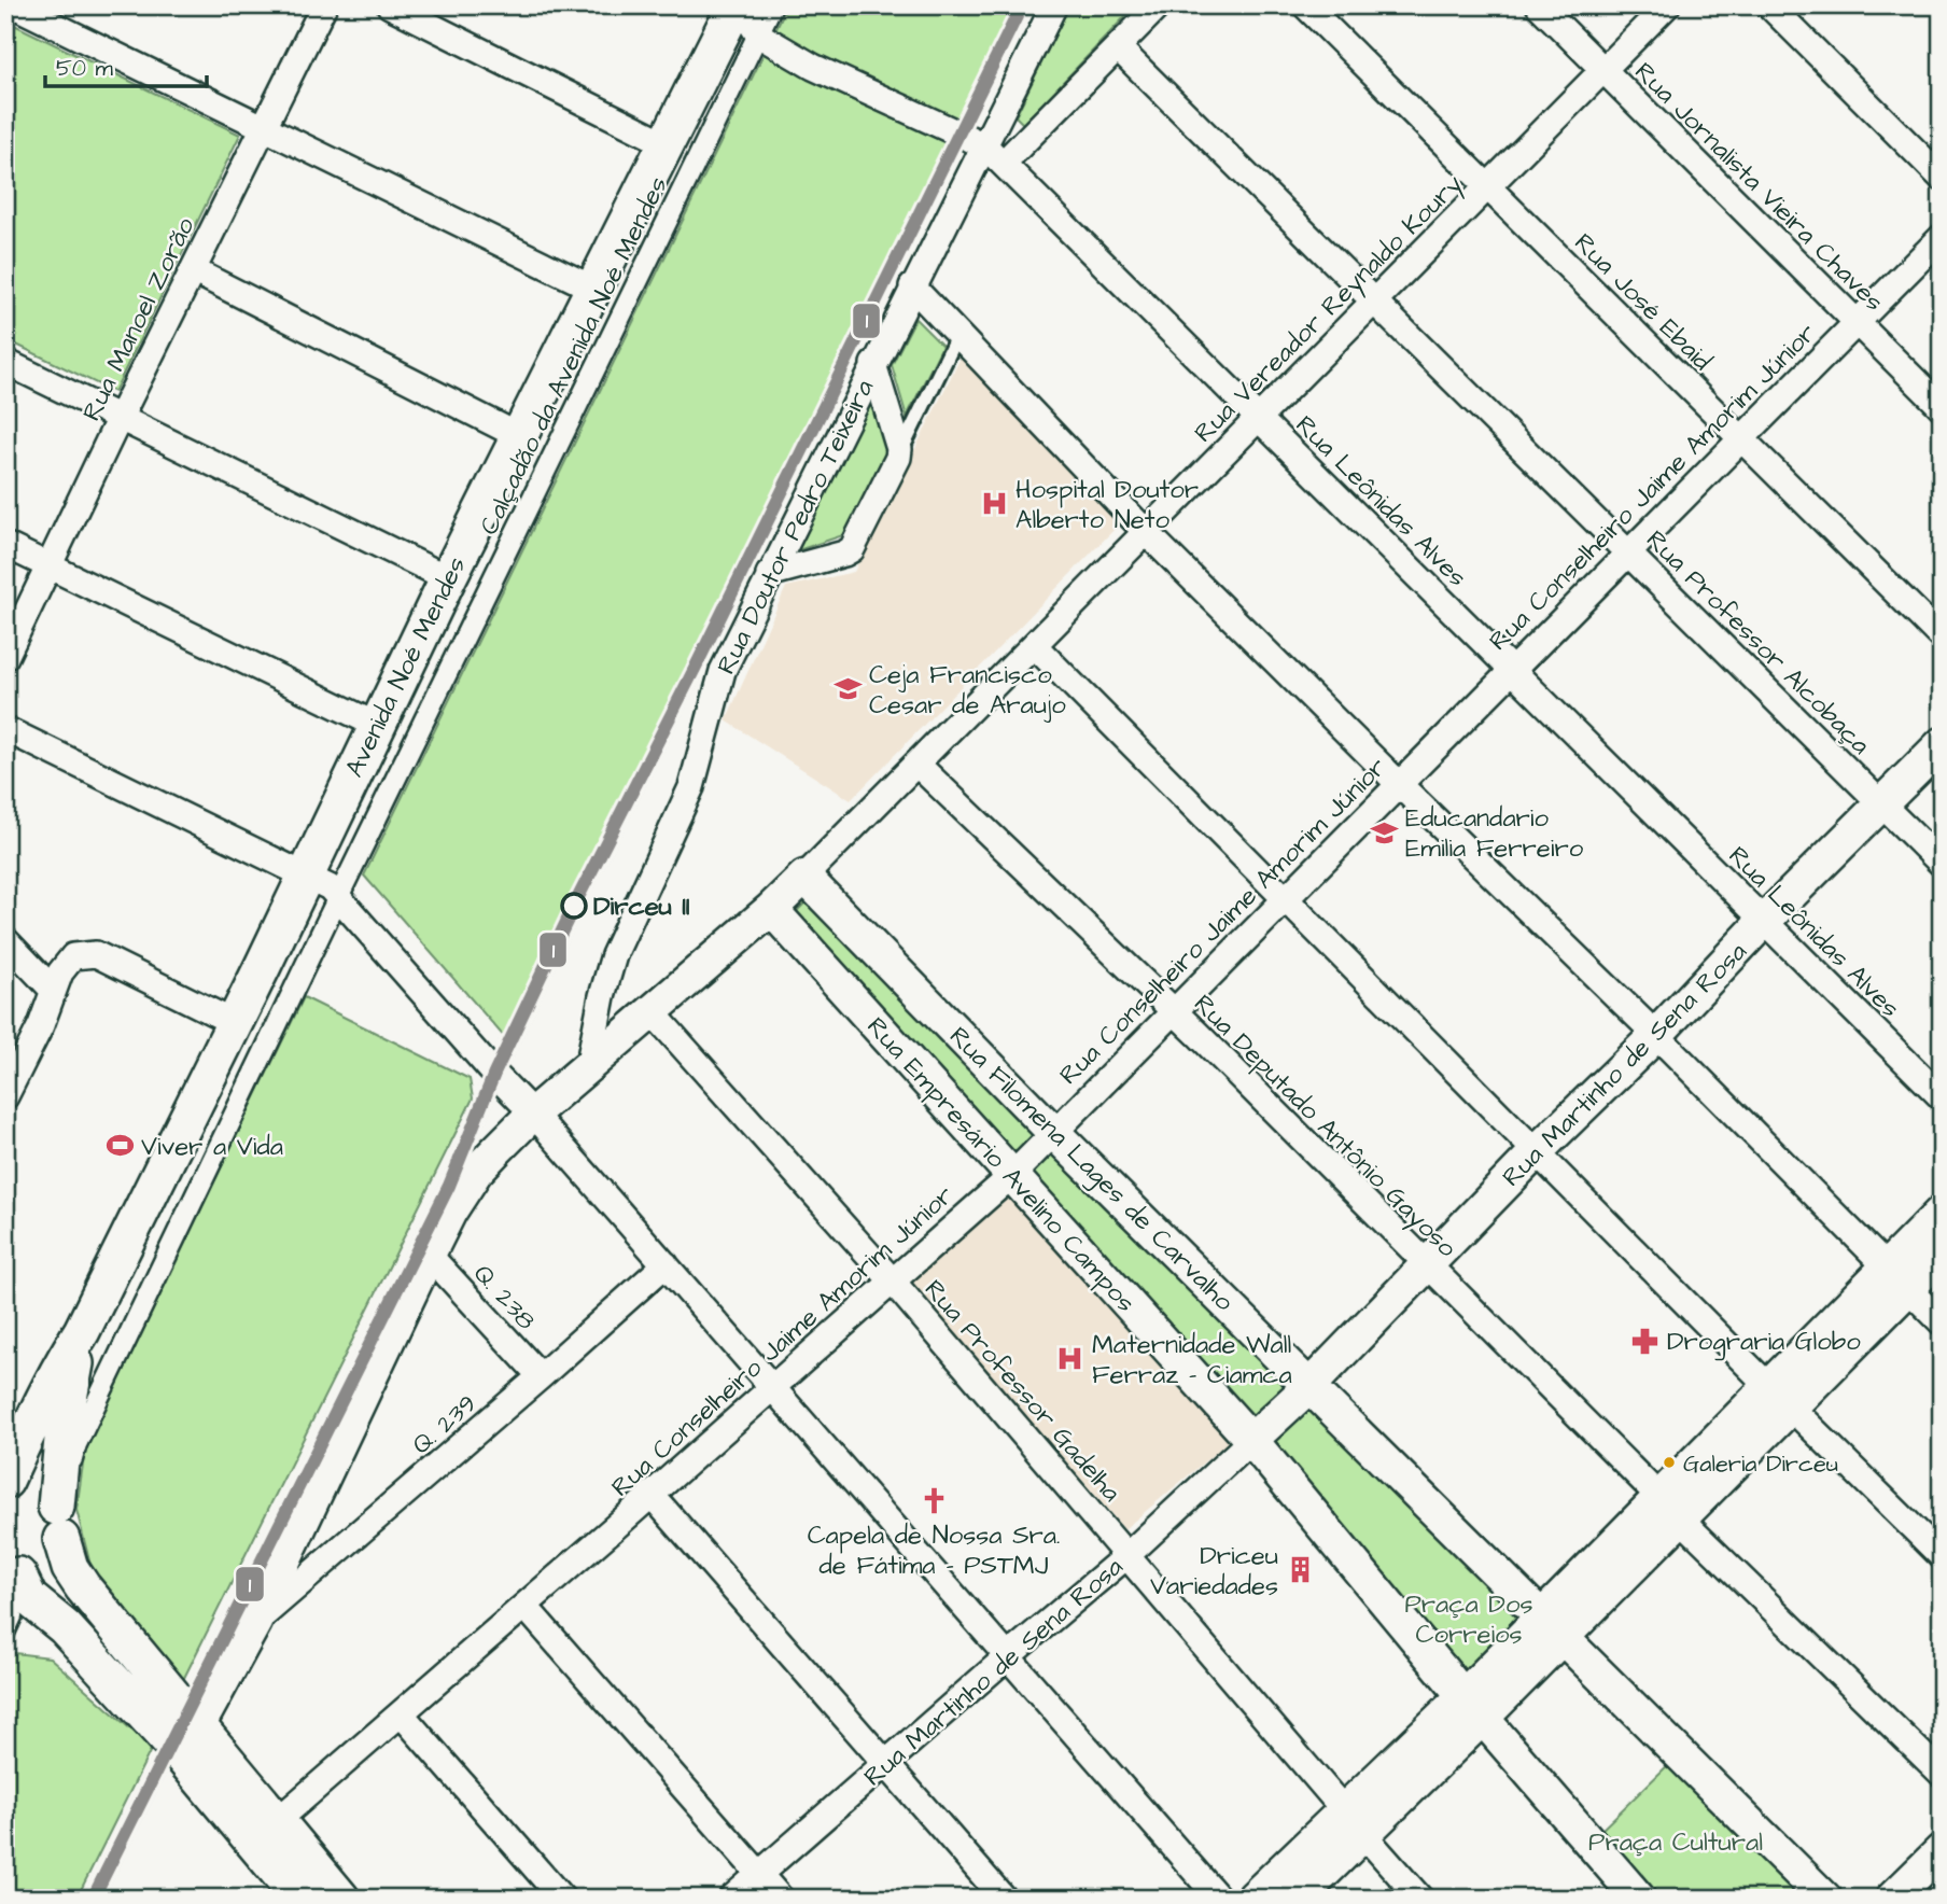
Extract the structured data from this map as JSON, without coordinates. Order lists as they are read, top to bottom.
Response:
{
  "streets": {
    "main road": ["Avenida Noé Mendes"],
    "street": [
      "Rua Jornalista Vieira Chaves",
      "Rua José Ebaid",
      "Rua Vereador Reynaldo Koury",
      "Rua Manoel Zorão",
      "Calçadão da Avenida Noé Mendes",
      "Rua Conselheiro Jaime Amorim Júnior",
      "Rua Leônidas Alves",
      "Rua Doutor Pedro Teixeira",
      "Rua Professor Alcobaça",
      "Rua Martinho de Sena Rosa",
      "Rua Deputado Antônio Gayoso",
      "Rua Empresário Avelino Campos",
      "Rua Filomena Lages de Carvalho",
      "Q. 238",
      "Rua Professor Gadelha",
      "Q. 239"
    ]
  },
  "crossings": [
    ["Rua Jornalista Vieira Chaves", "Rua Vereador Reynaldo Koury"],
    ["Rua Jornalista Vieira Chaves", "Rua Conselheiro Jaime Amorim Júnior"],
    ["Rua José Ebaid", "Rua Vereador Reynaldo Koury"],
    ["Rua José Ebaid", "Rua Conselheiro Jaime Amorim Júnior"],
    ["Rua Vereador Reynaldo Koury", "Rua Leônidas Alves"],
    ["Rua Vereador Reynaldo Koury", "Rua Professor Alcobaça"],
    ["Rua Vereador Reynaldo Koury", "Rua Deputado Antônio Gayoso"],
    ["Rua Vereador Reynaldo Koury", "Rua Filomena Lages de Carvalho"],
    ["Calçadão da Avenida Noé Mendes", "Rua Leônidas Alves"],
    ["Calçadão da Avenida Noé Mendes", "Avenida Noé Mendes"],
    ["Rua Conselheiro Jaime Amorim Júnior", "Rua Leônidas Alves"],
    ["Rua Conselheiro Jaime Amorim Júnior", "Rua Professor Alcobaça"],
    ["Rua Conselheiro Jaime Amorim Júnior", "Rua Deputado Antônio Gayoso"],
    ["Rua Conselheiro Jaime Amorim Júnior", "Rua Empresário Avelino Campos"],
    ["Rua Conselheiro Jaime Amorim Júnior", "Rua Filomena Lages de Carvalho"],
    ["Rua Conselheiro Jaime Amorim Júnior", "Rua Professor Gadelha"],
    ["Rua Leônidas Alves", "Rua Doutor Pedro Teixeira"],
    ["Rua Leônidas Alves", "Avenida Noé Mendes"],
    ["Rua Leônidas Alves", "Rua Martinho de Sena Rosa"],
    ["Rua Professor Alcobaça", "Rua Martinho de Sena Rosa"],
    ["Rua Martinho de Sena Rosa", "Rua Deputado Antônio Gayoso"],
    ["Rua Martinho de Sena Rosa", "Rua Empresário Avelino Campos"],
    ["Rua Martinho de Sena Rosa", "Rua Filomena Lages de Carvalho"],
    ["Rua Martinho de Sena Rosa", "Rua Professor Gadelha"],
    ["Q. 238", "Q. 239"]
  ],
  "parks": ["Praça Dos Correios", "Praça Cultural"],
  "places": {
    "hospital": ["Hospital Doutor Alberto Neto", "Maternidade Wall Ferraz - Ciamca"],
    "school or university": ["Ceja Francisco Cesar de Araujo", "Educandario Emilia Ferreiro"],
    "other": ["Dirceu II", "Galeria Dirceu"],
    "sports": ["Viver a Vida"],
    "pharmacy": ["Drograria Globo"],
    "church": ["Capela de Nossa Sra. de Fátima - PSTMJ"],
    "building": ["Driceu Variedades"]
  },
  "lines": ["transit line 1"],
  "scale_bar": "50 m"
}
